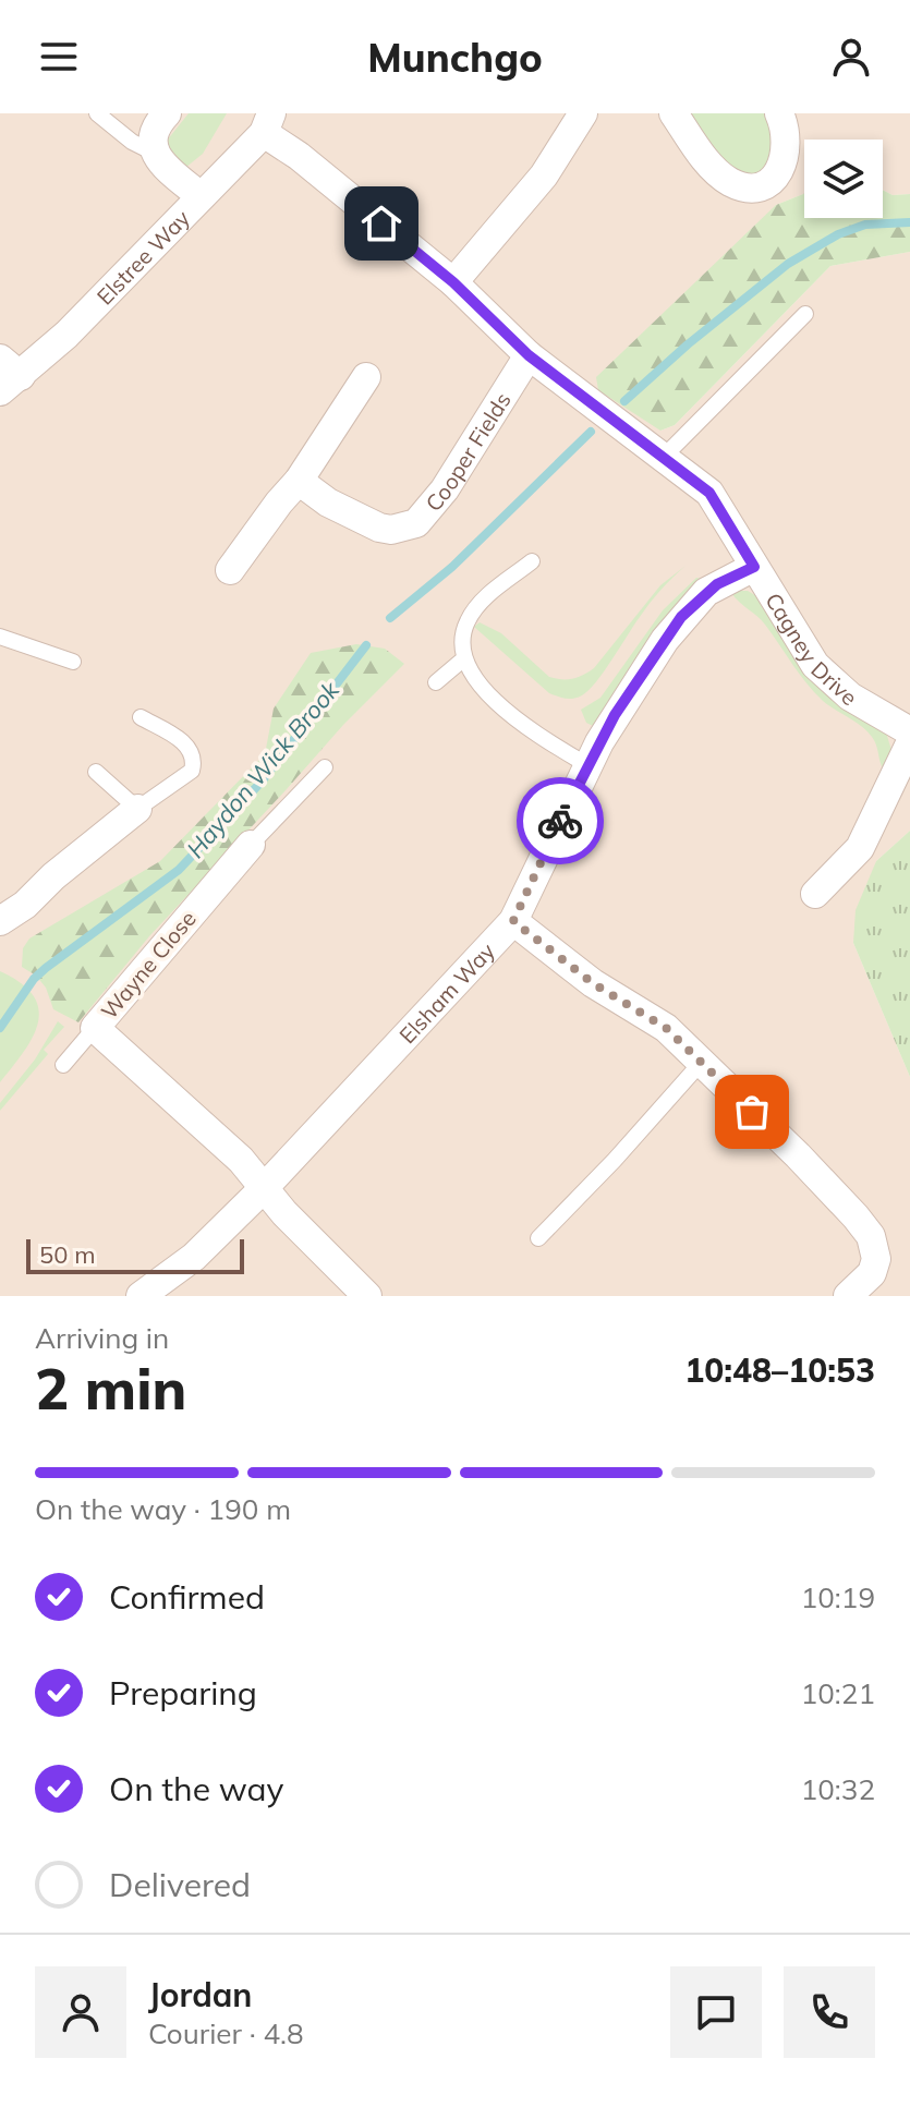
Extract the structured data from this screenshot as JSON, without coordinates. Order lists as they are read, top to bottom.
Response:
{
  "streets": {
    "street": [
      "Elstree Way",
      "Cooper Fields",
      "Cagney Drive",
      "Wayne Close",
      "Elsham Way"
    ]
  },
  "crossings": [
    ["Elstree Way", "Cagney Drive"],
    ["Cooper Fields", "Cagney Drive"],
    ["Cagney Drive", "Elsham Way"],
    ["Wayne Close", "Elsham Way"]
  ],
  "water": ["Haydon Wick Brook"],
  "scale_bar": "50 m",
  "page": {
    "header": "Munchgo",
    "scale": "50 m",
    "heading": ["2 min", "Arriving in", "10:48–10:53"],
    "panel": ["Jordan", "Courier · 4.8"],
    "bar": "On the way · 190 m",
    "list": [
      ["Confirmed", "10:19"],
      ["Preparing", "10:21"],
      ["On the way", "10:32"],
      "Delivered"
    ]
  }
}
